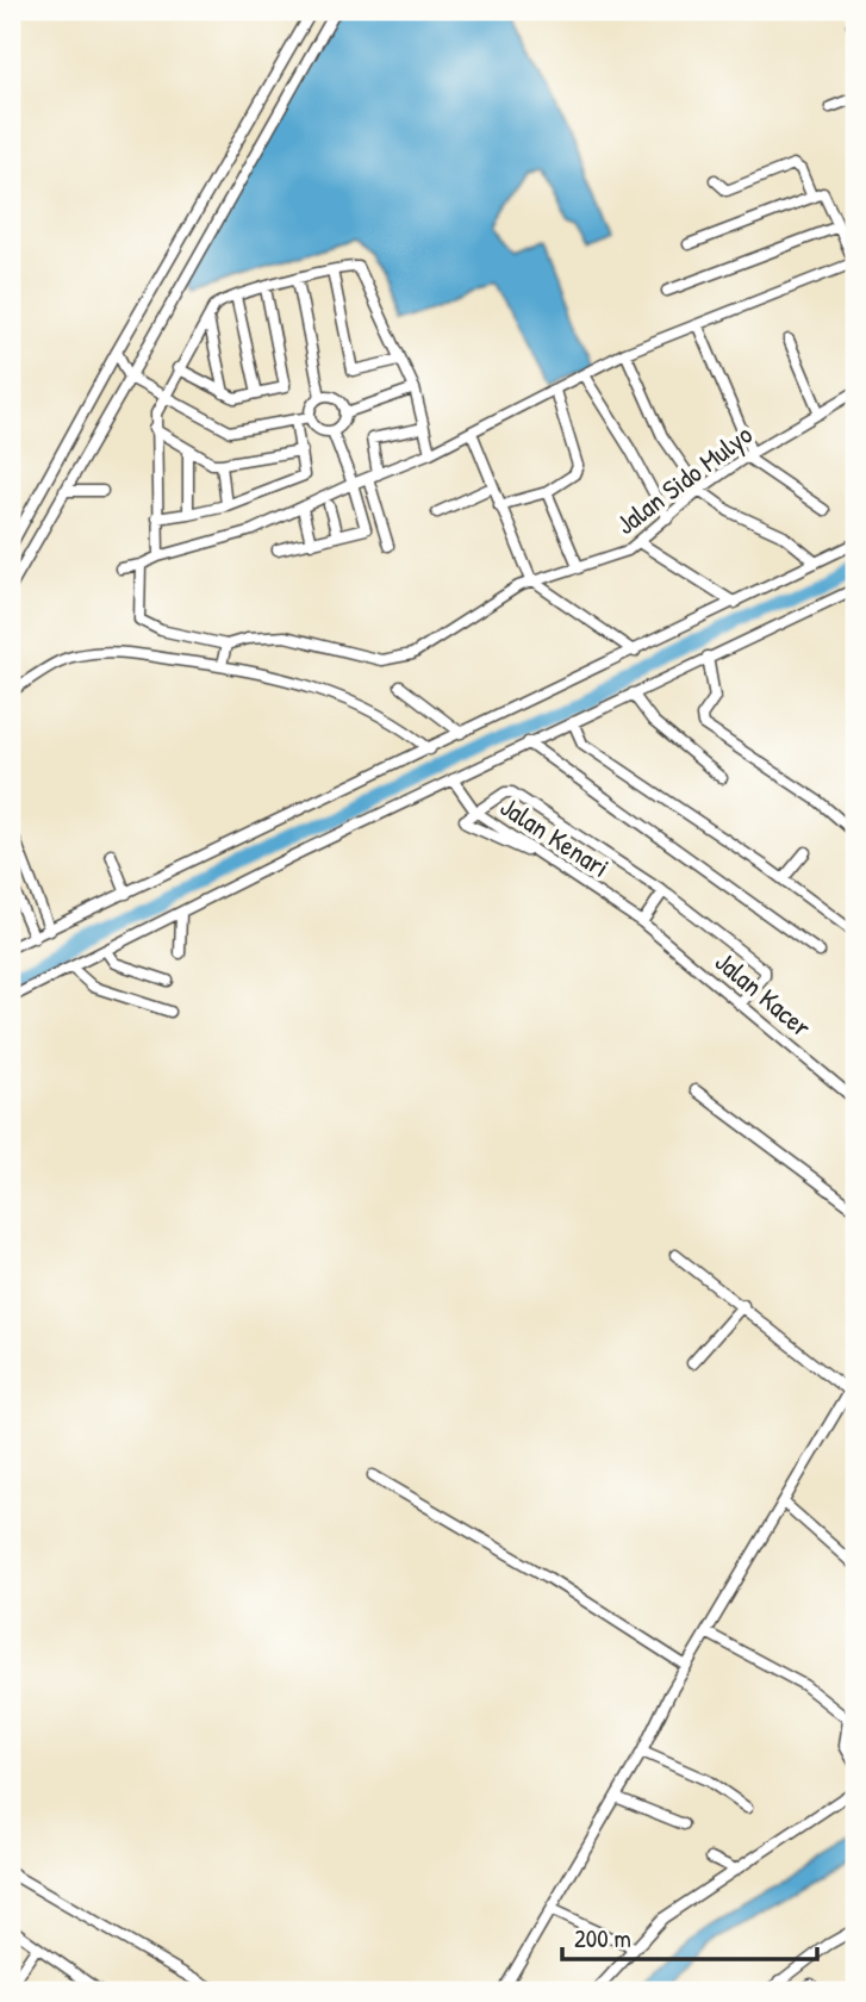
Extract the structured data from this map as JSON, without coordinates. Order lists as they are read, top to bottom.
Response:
{
  "streets": {
    "street": ["Jalan Sido Mulyo", "Jalan Kenari", "Jalan Kacer"]
  },
  "crossings": [
    ["Jalan Kenari", "Jalan Kacer"]
  ],
  "scale_bar": "200 m"
}
